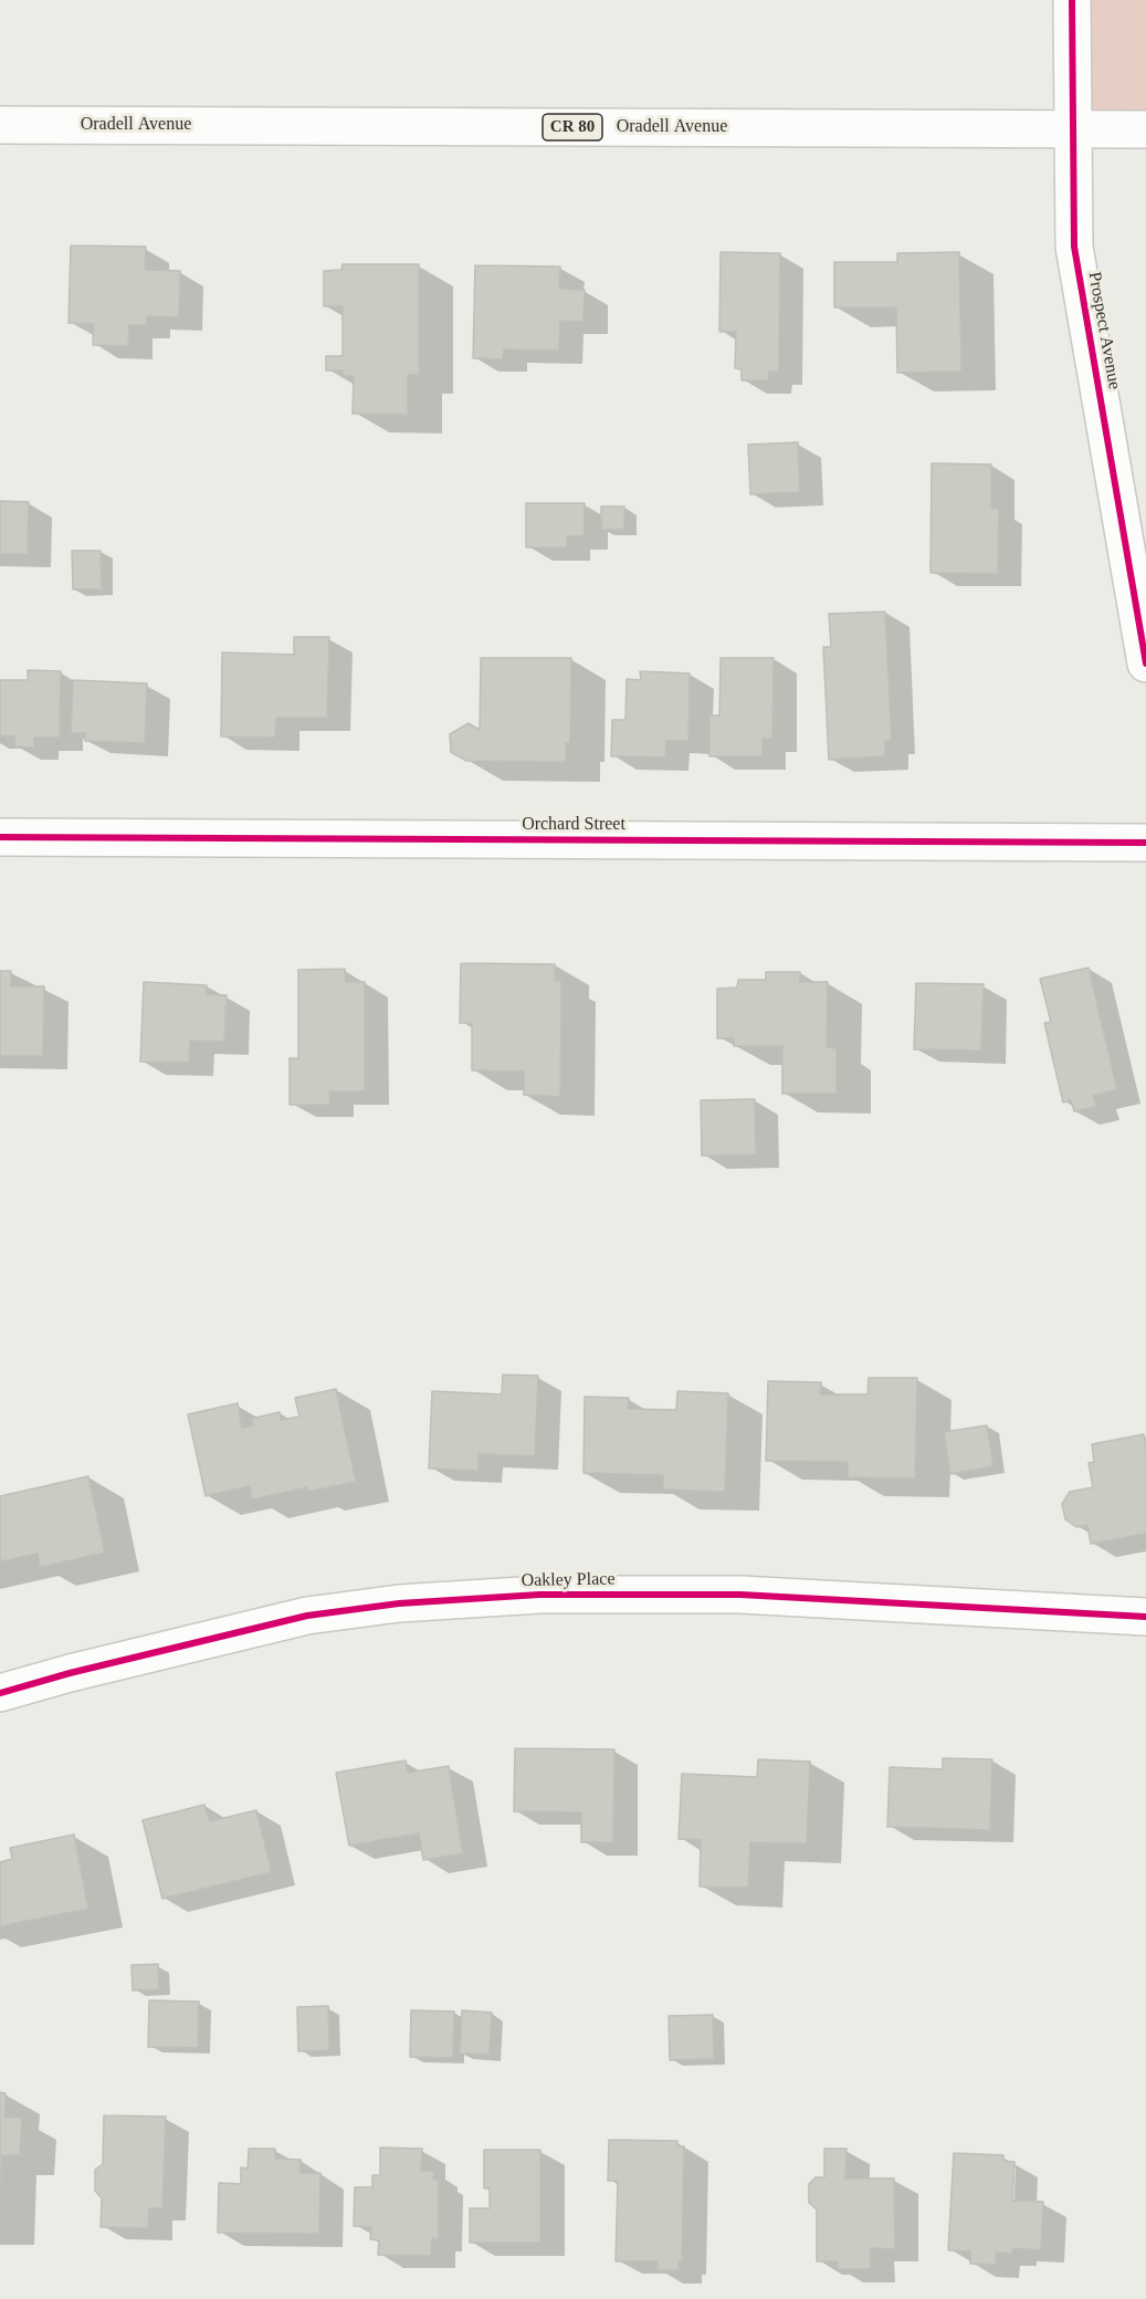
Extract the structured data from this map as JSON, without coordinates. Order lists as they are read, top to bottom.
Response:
{
  "streets": {
    "street": [
      "Oradell Avenue",
      "CR 80",
      "Prospect Avenue",
      "Orchard Street",
      "Oakley Place"
    ]
  },
  "crossings": [
    ["Oradell Avenue", "Prospect Avenue"]
  ]
}
